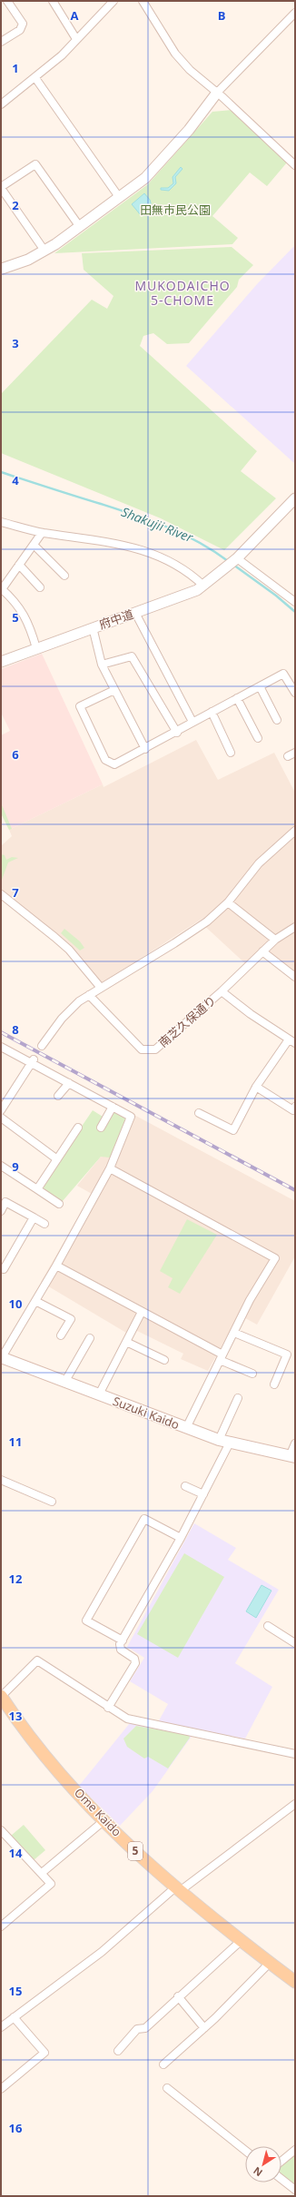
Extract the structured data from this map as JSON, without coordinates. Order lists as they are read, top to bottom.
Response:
{
  "streets": {
    "main road": ["Suzuki Kaido", "Ome Kaido", "5"],
    "street": ["府中道", "南芝久保通り"]
  },
  "districts": ["MUKODAICHO 5-CHOME"],
  "water": ["Shakujii River"],
  "parks": ["田無市民公園"],
  "north": "bottom left",
  "grid": {
    "columns": ["A", "B"],
    "rows": [
      "1",
      "2",
      "3",
      "4",
      "5",
      "6",
      "7",
      "8",
      "9",
      "10",
      "11",
      "12",
      "13",
      "14",
      "15",
      "16"
    ]
  }
}
